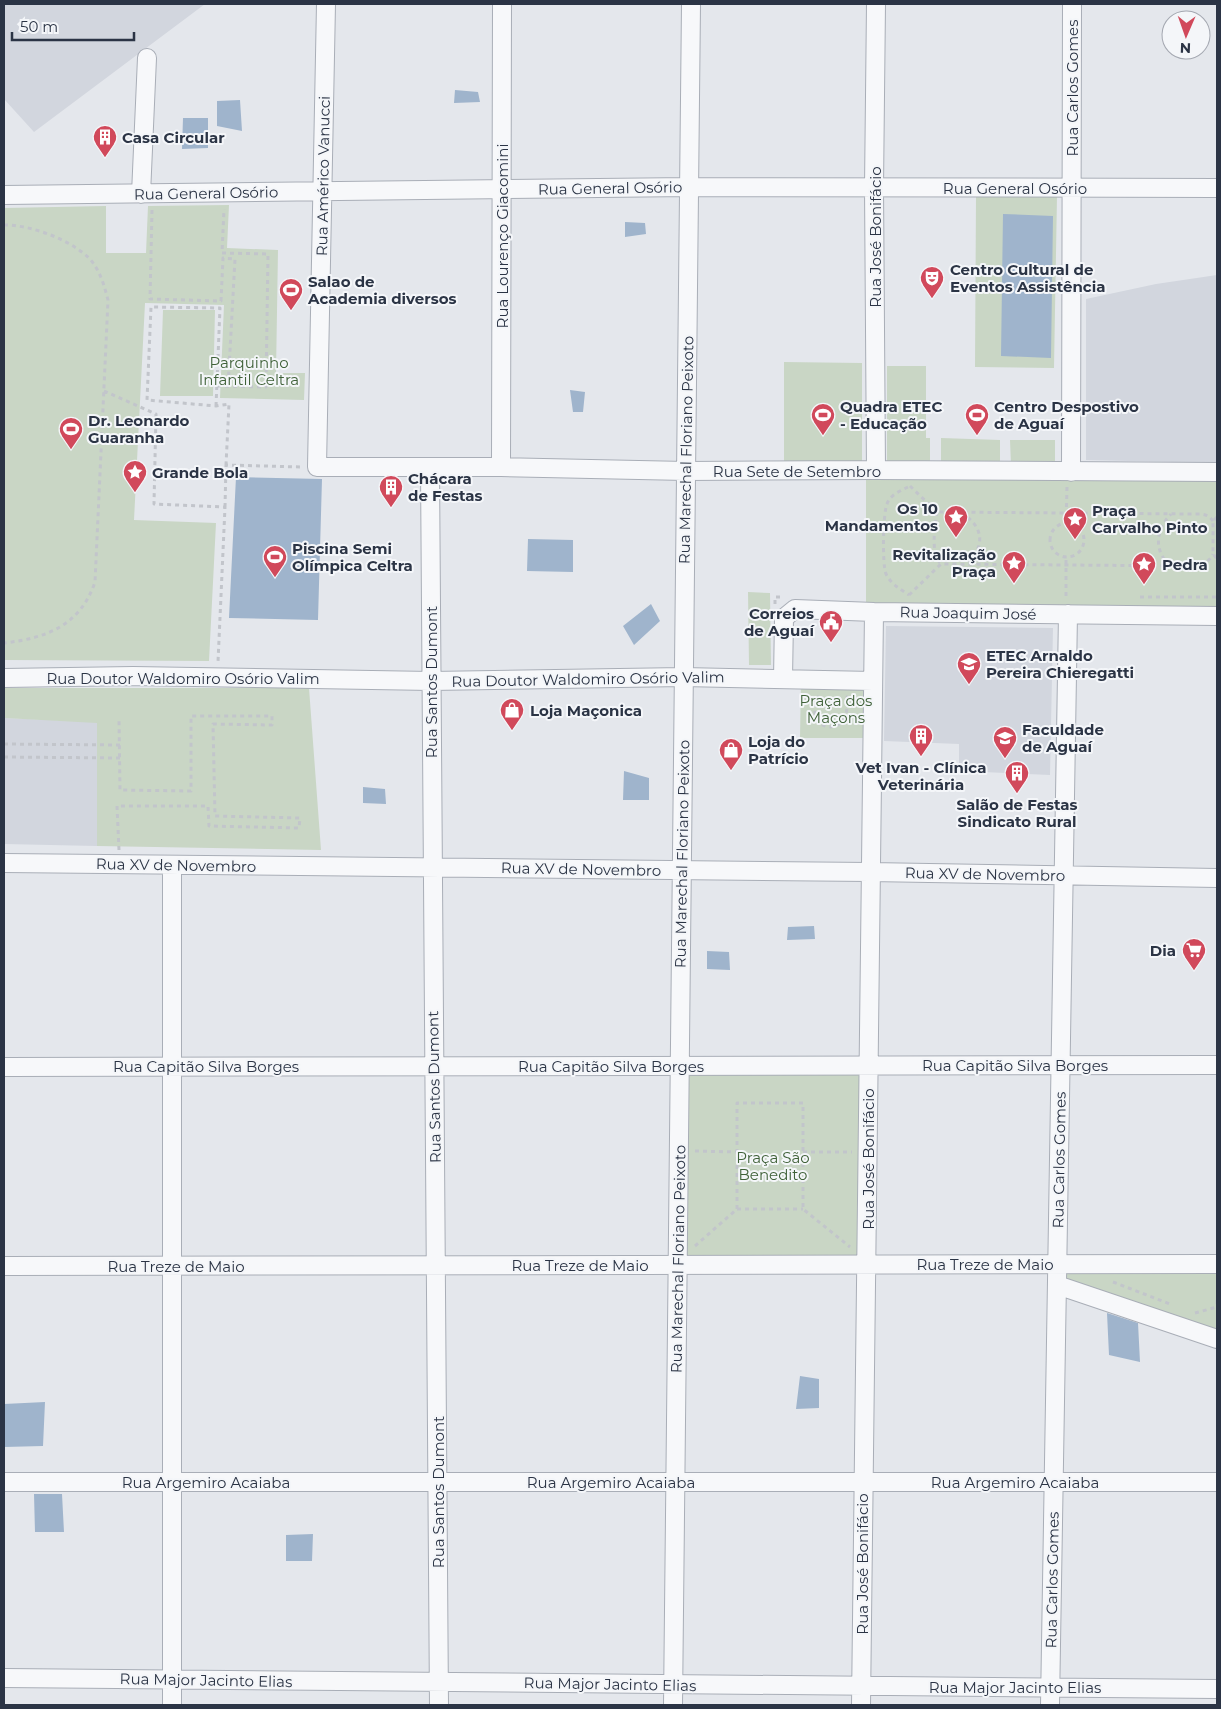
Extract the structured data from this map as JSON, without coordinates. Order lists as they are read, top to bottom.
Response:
{
  "streets": {
    "street": [
      "Rua Carlos Gomes",
      "Rua Américo Vanucci",
      "Rua General Osório",
      "Rua Lourenço Giacomini",
      "Rua José Bonifácio",
      "Rua Marechal Floriano Peixoto",
      "Rua Sete de Setembro",
      "Rua Joaquim José",
      "Rua Doutor Waldomiro Osório Valim",
      "Rua Santos Dumont",
      "Rua XV de Novembro",
      "Rua Capitão Silva Borges",
      "Rua Treze de Maio",
      "Rua Argemiro Acaiaba",
      "Rua Major Jacinto Elias"
    ]
  },
  "crossings": [
    ["Rua Carlos Gomes", "Rua General Osório"],
    ["Rua Carlos Gomes", "Rua Sete de Setembro"],
    ["Rua Carlos Gomes", "Rua Joaquim José"],
    ["Rua Carlos Gomes", "Rua XV de Novembro"],
    ["Rua Carlos Gomes", "Rua Capitão Silva Borges"],
    ["Rua Carlos Gomes", "Rua Treze de Maio"],
    ["Rua Carlos Gomes", "Rua Argemiro Acaiaba"],
    ["Rua Carlos Gomes", "Rua Major Jacinto Elias"],
    ["Rua Américo Vanucci", "Rua General Osório"],
    ["Rua Américo Vanucci", "Rua Sete de Setembro"],
    ["Rua General Osório", "Rua Lourenço Giacomini"],
    ["Rua General Osório", "Rua José Bonifácio"],
    ["Rua General Osório", "Rua Marechal Floriano Peixoto"],
    ["Rua Lourenço Giacomini", "Rua Sete de Setembro"],
    ["Rua José Bonifácio", "Rua Sete de Setembro"],
    ["Rua José Bonifácio", "Rua Joaquim José"],
    ["Rua José Bonifácio", "Rua Doutor Waldomiro Osório Valim"],
    ["Rua José Bonifácio", "Rua XV de Novembro"],
    ["Rua José Bonifácio", "Rua Capitão Silva Borges"],
    ["Rua José Bonifácio", "Rua Treze de Maio"],
    ["Rua José Bonifácio", "Rua Argemiro Acaiaba"],
    ["Rua José Bonifácio", "Rua Major Jacinto Elias"],
    ["Rua Marechal Floriano Peixoto", "Rua Sete de Setembro"],
    ["Rua Marechal Floriano Peixoto", "Rua Doutor Waldomiro Osório Valim"],
    ["Rua Marechal Floriano Peixoto", "Rua XV de Novembro"],
    ["Rua Marechal Floriano Peixoto", "Rua Capitão Silva Borges"],
    ["Rua Marechal Floriano Peixoto", "Rua Treze de Maio"],
    ["Rua Marechal Floriano Peixoto", "Rua Argemiro Acaiaba"],
    ["Rua Marechal Floriano Peixoto", "Rua Major Jacinto Elias"],
    ["Rua Sete de Setembro", "Rua Santos Dumont"],
    ["Rua Joaquim José", "Rua Doutor Waldomiro Osório Valim"],
    ["Rua Doutor Waldomiro Osório Valim", "Rua Santos Dumont"],
    ["Rua Santos Dumont", "Rua XV de Novembro"],
    ["Rua Santos Dumont", "Rua Capitão Silva Borges"],
    ["Rua Santos Dumont", "Rua Treze de Maio"],
    ["Rua Santos Dumont", "Rua Argemiro Acaiaba"],
    ["Rua Santos Dumont", "Rua Major Jacinto Elias"]
  ],
  "parks": ["Parquinho Infantil Celtra", "Praça dos Maçons", "Praça São Benedito"],
  "places": {
    "building": [
      "Casa Circular",
      "Chácara de Festas",
      "Vet Ivan - Clínica Veterinária",
      "Salão de Festas Sindicato Rural"
    ],
    "theatre": ["Centro Cultural de Eventos Assistência"],
    "sports": [
      "Salao de Academia diversos",
      "Quadra ETEC - Educação",
      "Centro Despostivo de Aguaí",
      "Dr. Leonardo Guaranha",
      "Piscina Semi Olímpica Celtra"
    ],
    "place": [
      "Grande Bola",
      "Os 10 Mandamentos",
      "Praça Carvalho Pinto",
      "Revitalização Praça",
      "Pedra"
    ],
    "public building": ["Correios de Aguaí"],
    "school or university": ["ETEC Arnaldo Pereira Chieregatti", "Faculdade de Aguaí"],
    "shop": ["Loja Maçonica", "Loja do Patrício"],
    "supermarket": ["Dia"]
  },
  "scale_bar": "50 m",
  "north": "bottom"
}
